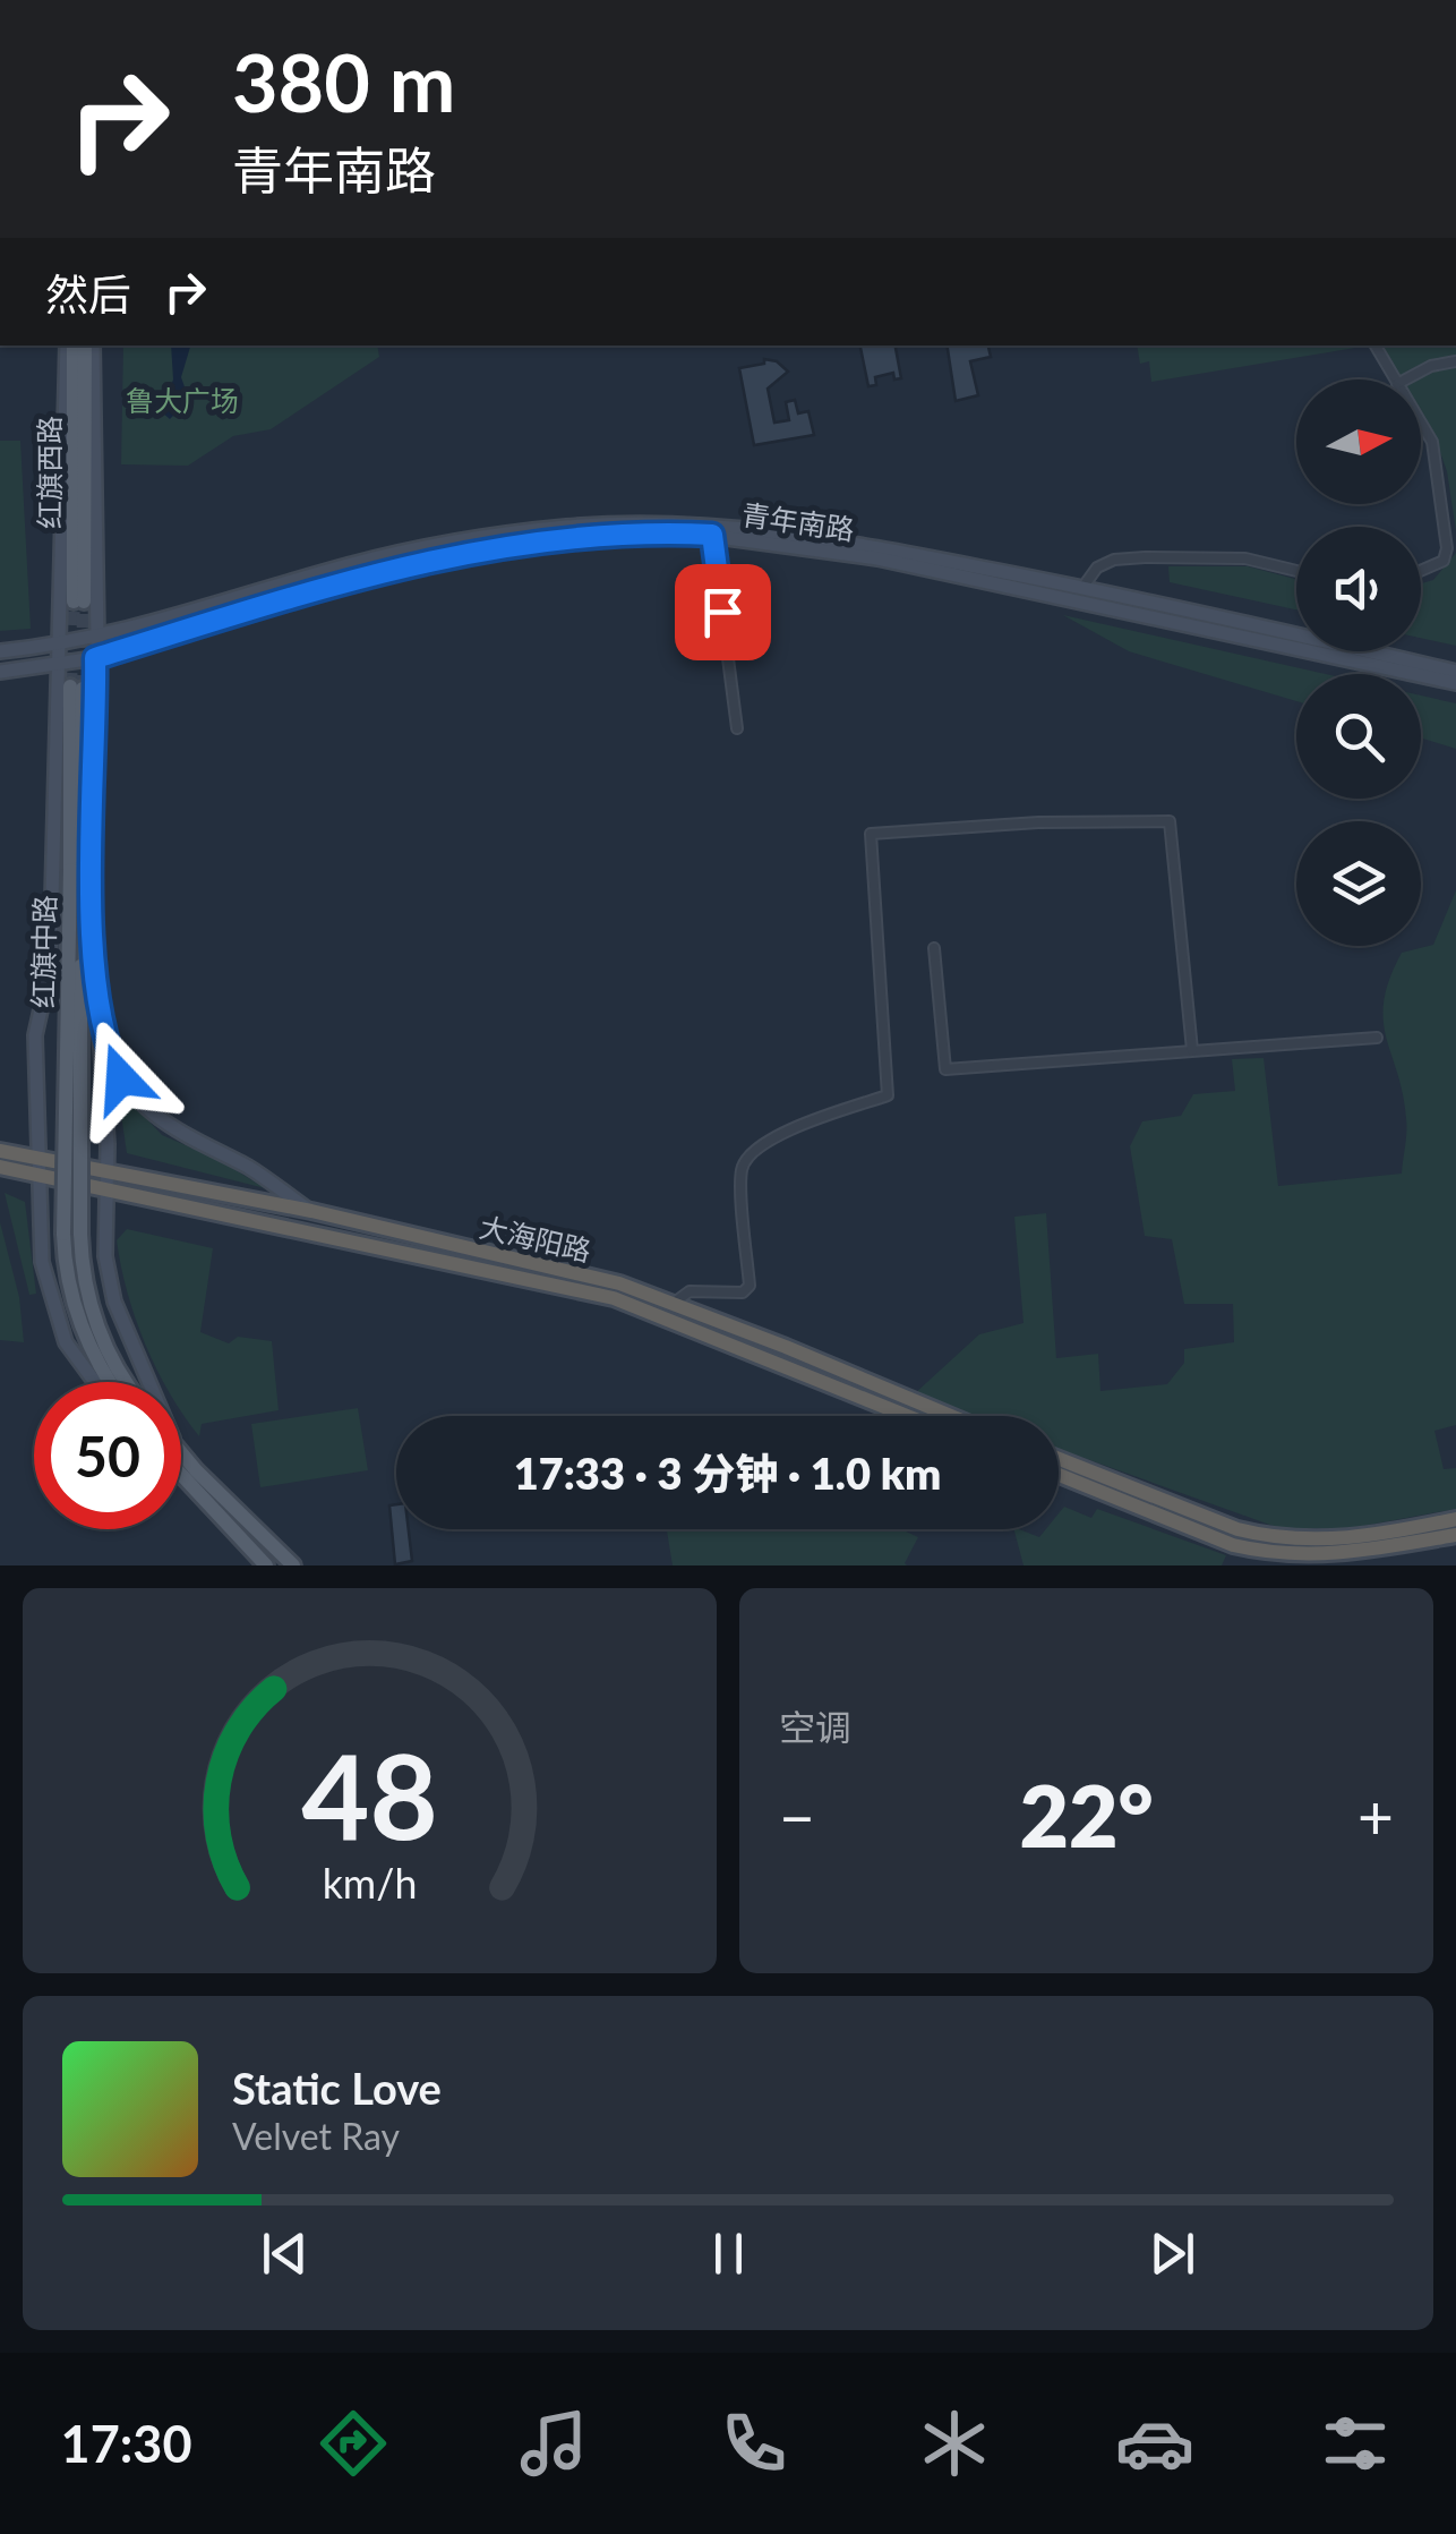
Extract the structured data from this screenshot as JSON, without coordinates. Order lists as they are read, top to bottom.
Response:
{
  "streets": {
    "highway": ["大海阳路"],
    "main road": ["红旗西路", "青年南路", "红旗中路"]
  },
  "parks": ["鲁大广场"],
  "north": "right",
  "page": {
    "turn": ["380 m", "青年南路"],
    "then": "然后",
    "limit": "50",
    "trip": "17:33 · 3 分钟 · 1.0 km",
    "tile": "空调",
    "heat": ["−", "22°", "+"],
    "song": ["Static Love", "Velvet Ray"],
    "tabs": "17:30",
    "gauge": ["48", "km/h"]
  }
}
